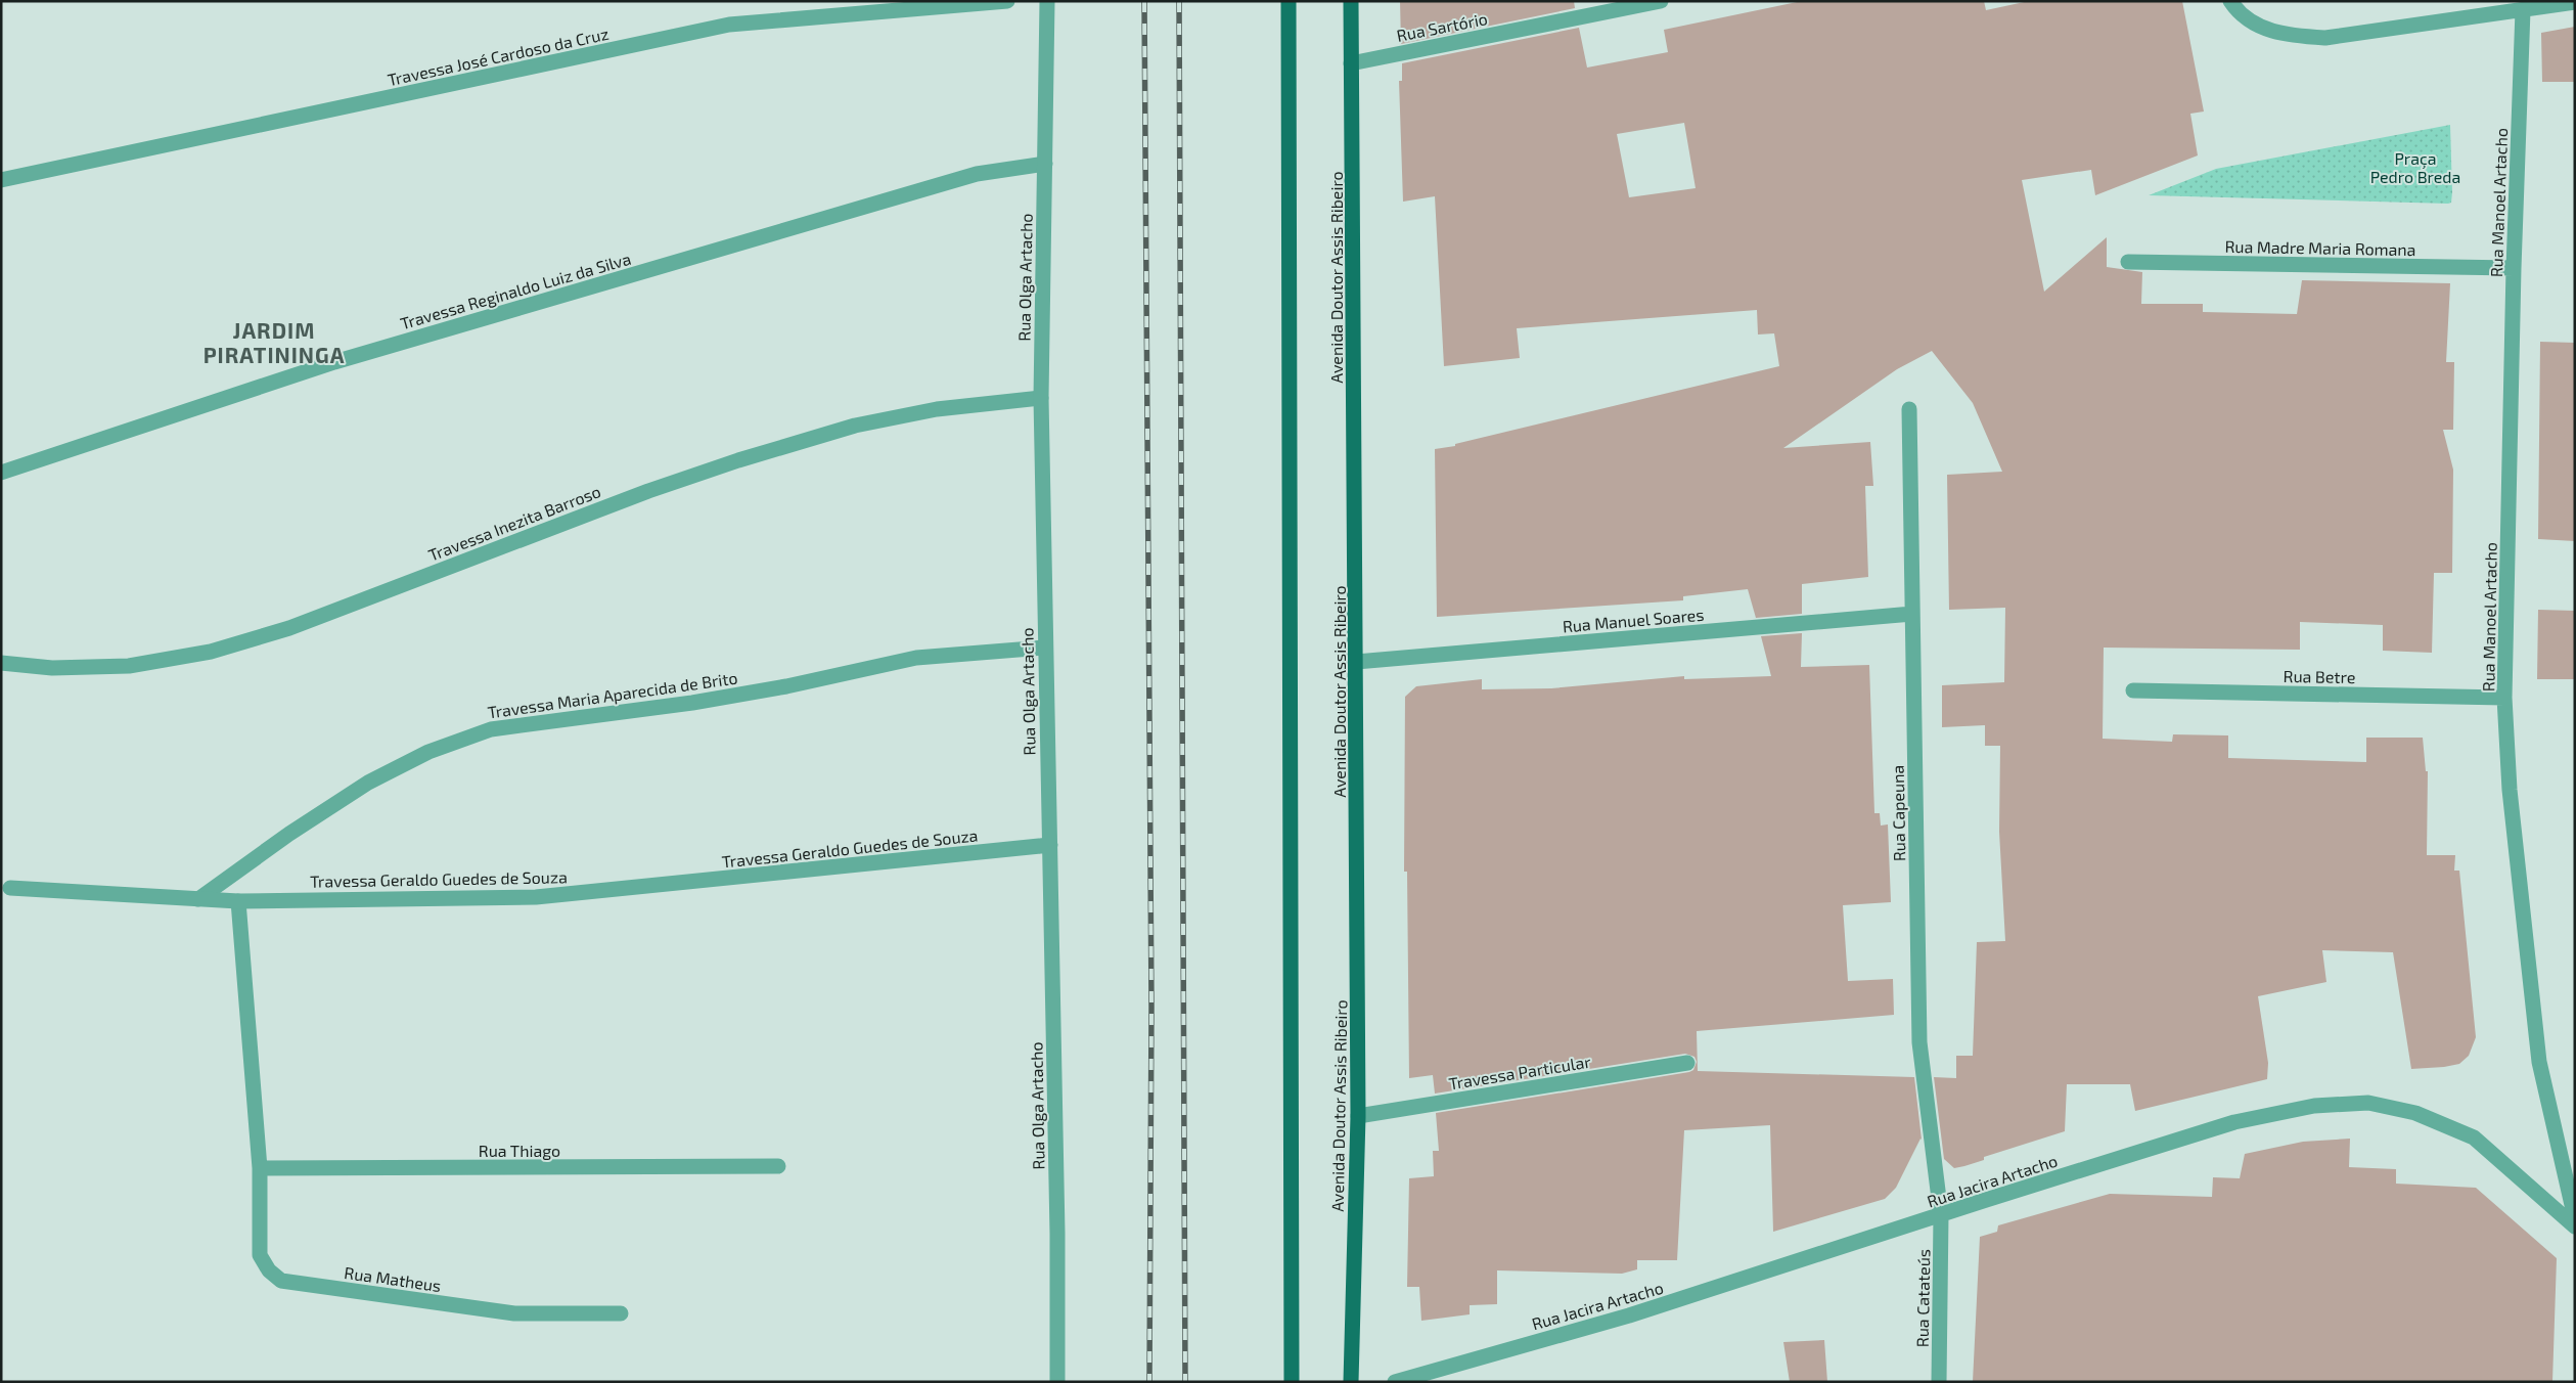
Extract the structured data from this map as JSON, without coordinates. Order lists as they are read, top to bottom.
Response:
{
  "streets": {
    "main road": ["Avenida Doutor Assis Ribeiro"],
    "street": [
      "Rua Sartório",
      "Travessa José Cardoso da Cruz",
      "Rua Manoel Artacho",
      "Rua Madre Maria Romana",
      "Rua Olga Artacho",
      "Travessa Reginaldo Luiz da Silva",
      "Travessa Inezita Barroso",
      "Rua Manuel Soares",
      "Rua Betre",
      "Travessa Maria Aparecida de Brito",
      "Rua Capeuna",
      "Travessa Geraldo Guedes de Souza",
      "Travessa Particular",
      "Rua Thiago",
      "Rua Jacira Artacho",
      "Rua Matheus",
      "Rua Catateús"
    ]
  },
  "crossings": [
    ["Rua Sartório", "Avenida Doutor Assis Ribeiro"],
    ["Rua Manoel Artacho", "Rua Madre Maria Romana"],
    ["Rua Manoel Artacho", "Rua Betre"],
    ["Rua Olga Artacho", "Travessa Reginaldo Luiz da Silva"],
    ["Rua Olga Artacho", "Travessa Inezita Barroso"],
    ["Rua Olga Artacho", "Travessa Maria Aparecida de Brito"],
    ["Rua Olga Artacho", "Travessa Geraldo Guedes de Souza"],
    ["Avenida Doutor Assis Ribeiro", "Rua Manuel Soares"],
    ["Avenida Doutor Assis Ribeiro", "Travessa Particular"],
    ["Rua Manuel Soares", "Rua Capeuna"],
    ["Travessa Maria Aparecida de Brito", "Travessa Geraldo Guedes de Souza"],
    ["Rua Capeuna", "Rua Jacira Artacho"],
    ["Rua Capeuna", "Rua Catateús"],
    ["Travessa Geraldo Guedes de Souza", "Rua Matheus"],
    ["Rua Thiago", "Rua Matheus"],
    ["Rua Jacira Artacho", "Rua Catateús"]
  ],
  "districts": ["JARDIM PIRATININGA"],
  "parks": ["Praça Pedro Breda"]
}
